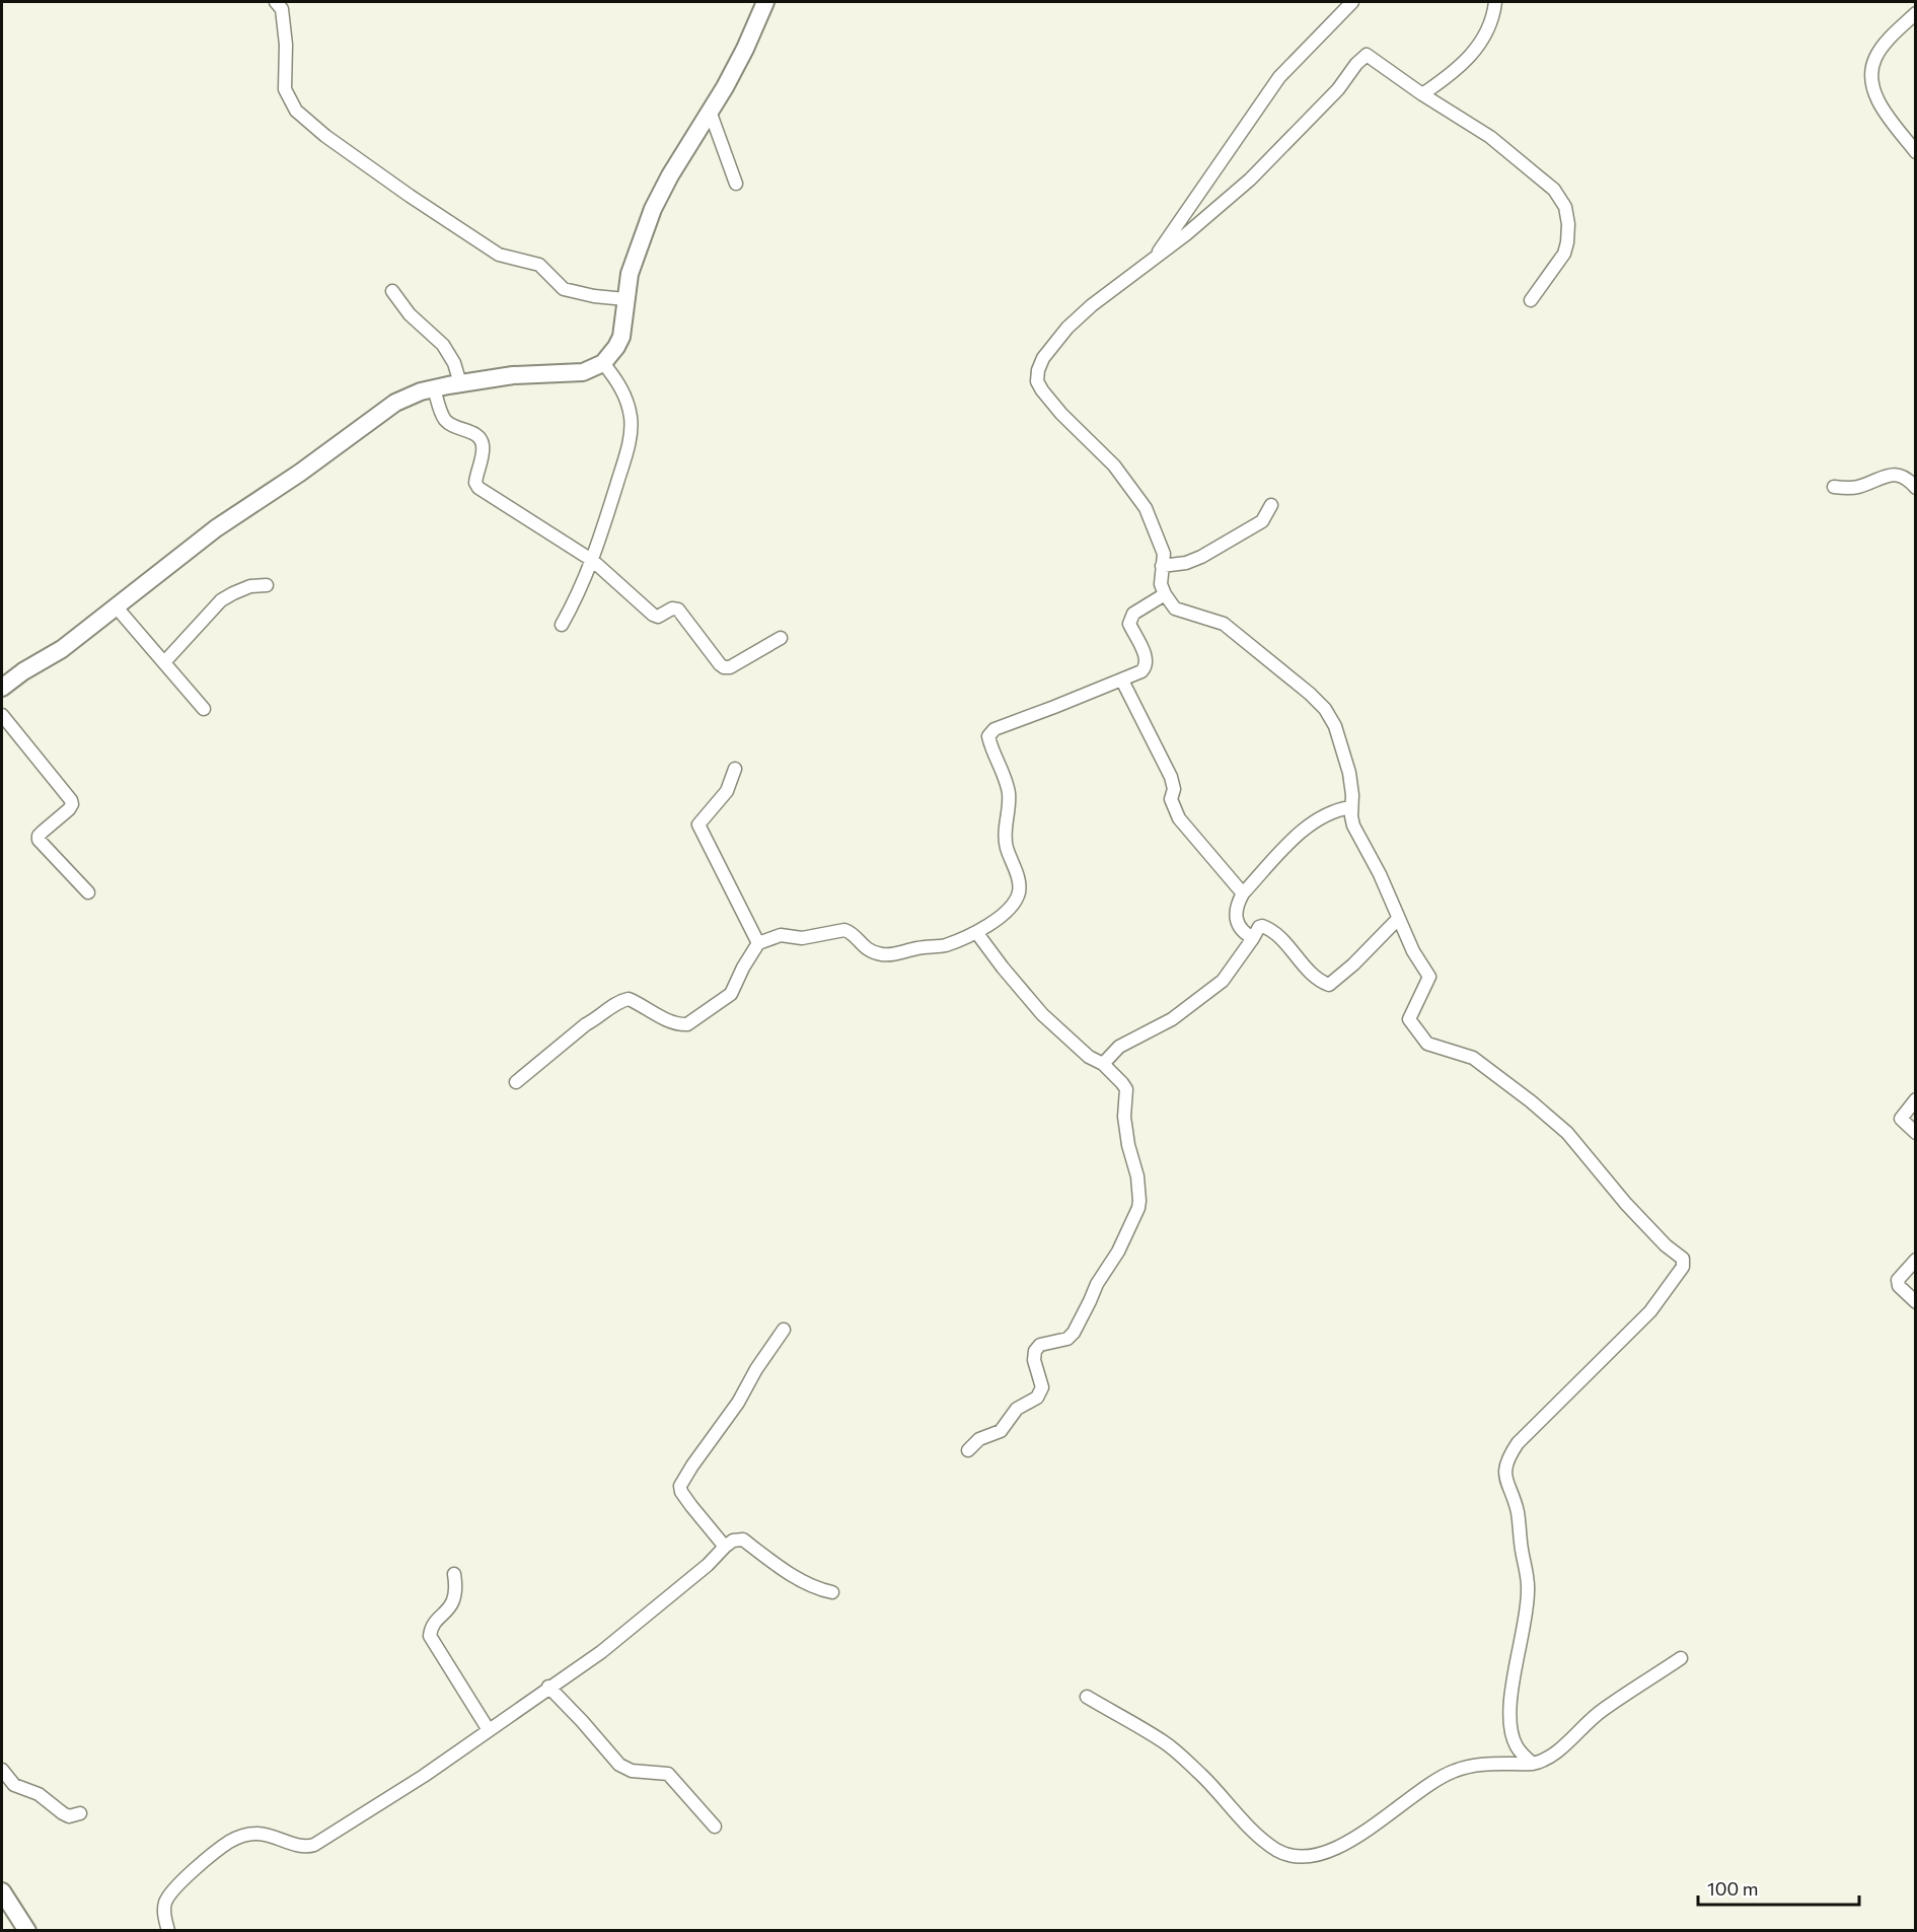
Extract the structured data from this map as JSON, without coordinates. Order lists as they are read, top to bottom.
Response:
{
  "scale_bar": "100 m"
}
